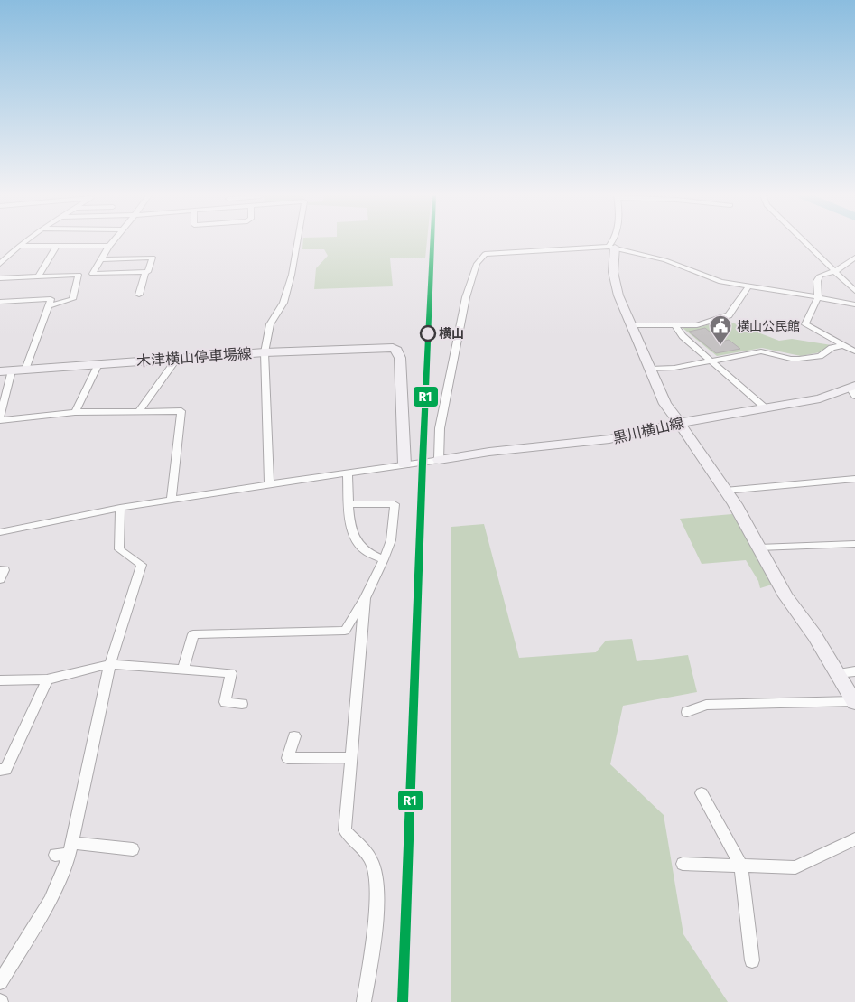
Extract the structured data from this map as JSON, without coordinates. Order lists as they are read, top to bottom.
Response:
{
  "streets": {
    "street": ["木津横山停車場線", "黒川横山線"]
  },
  "places": {
    "other": ["横山"],
    "public building": ["横山公民館"]
  },
  "lines": ["transit line R1"]
}
